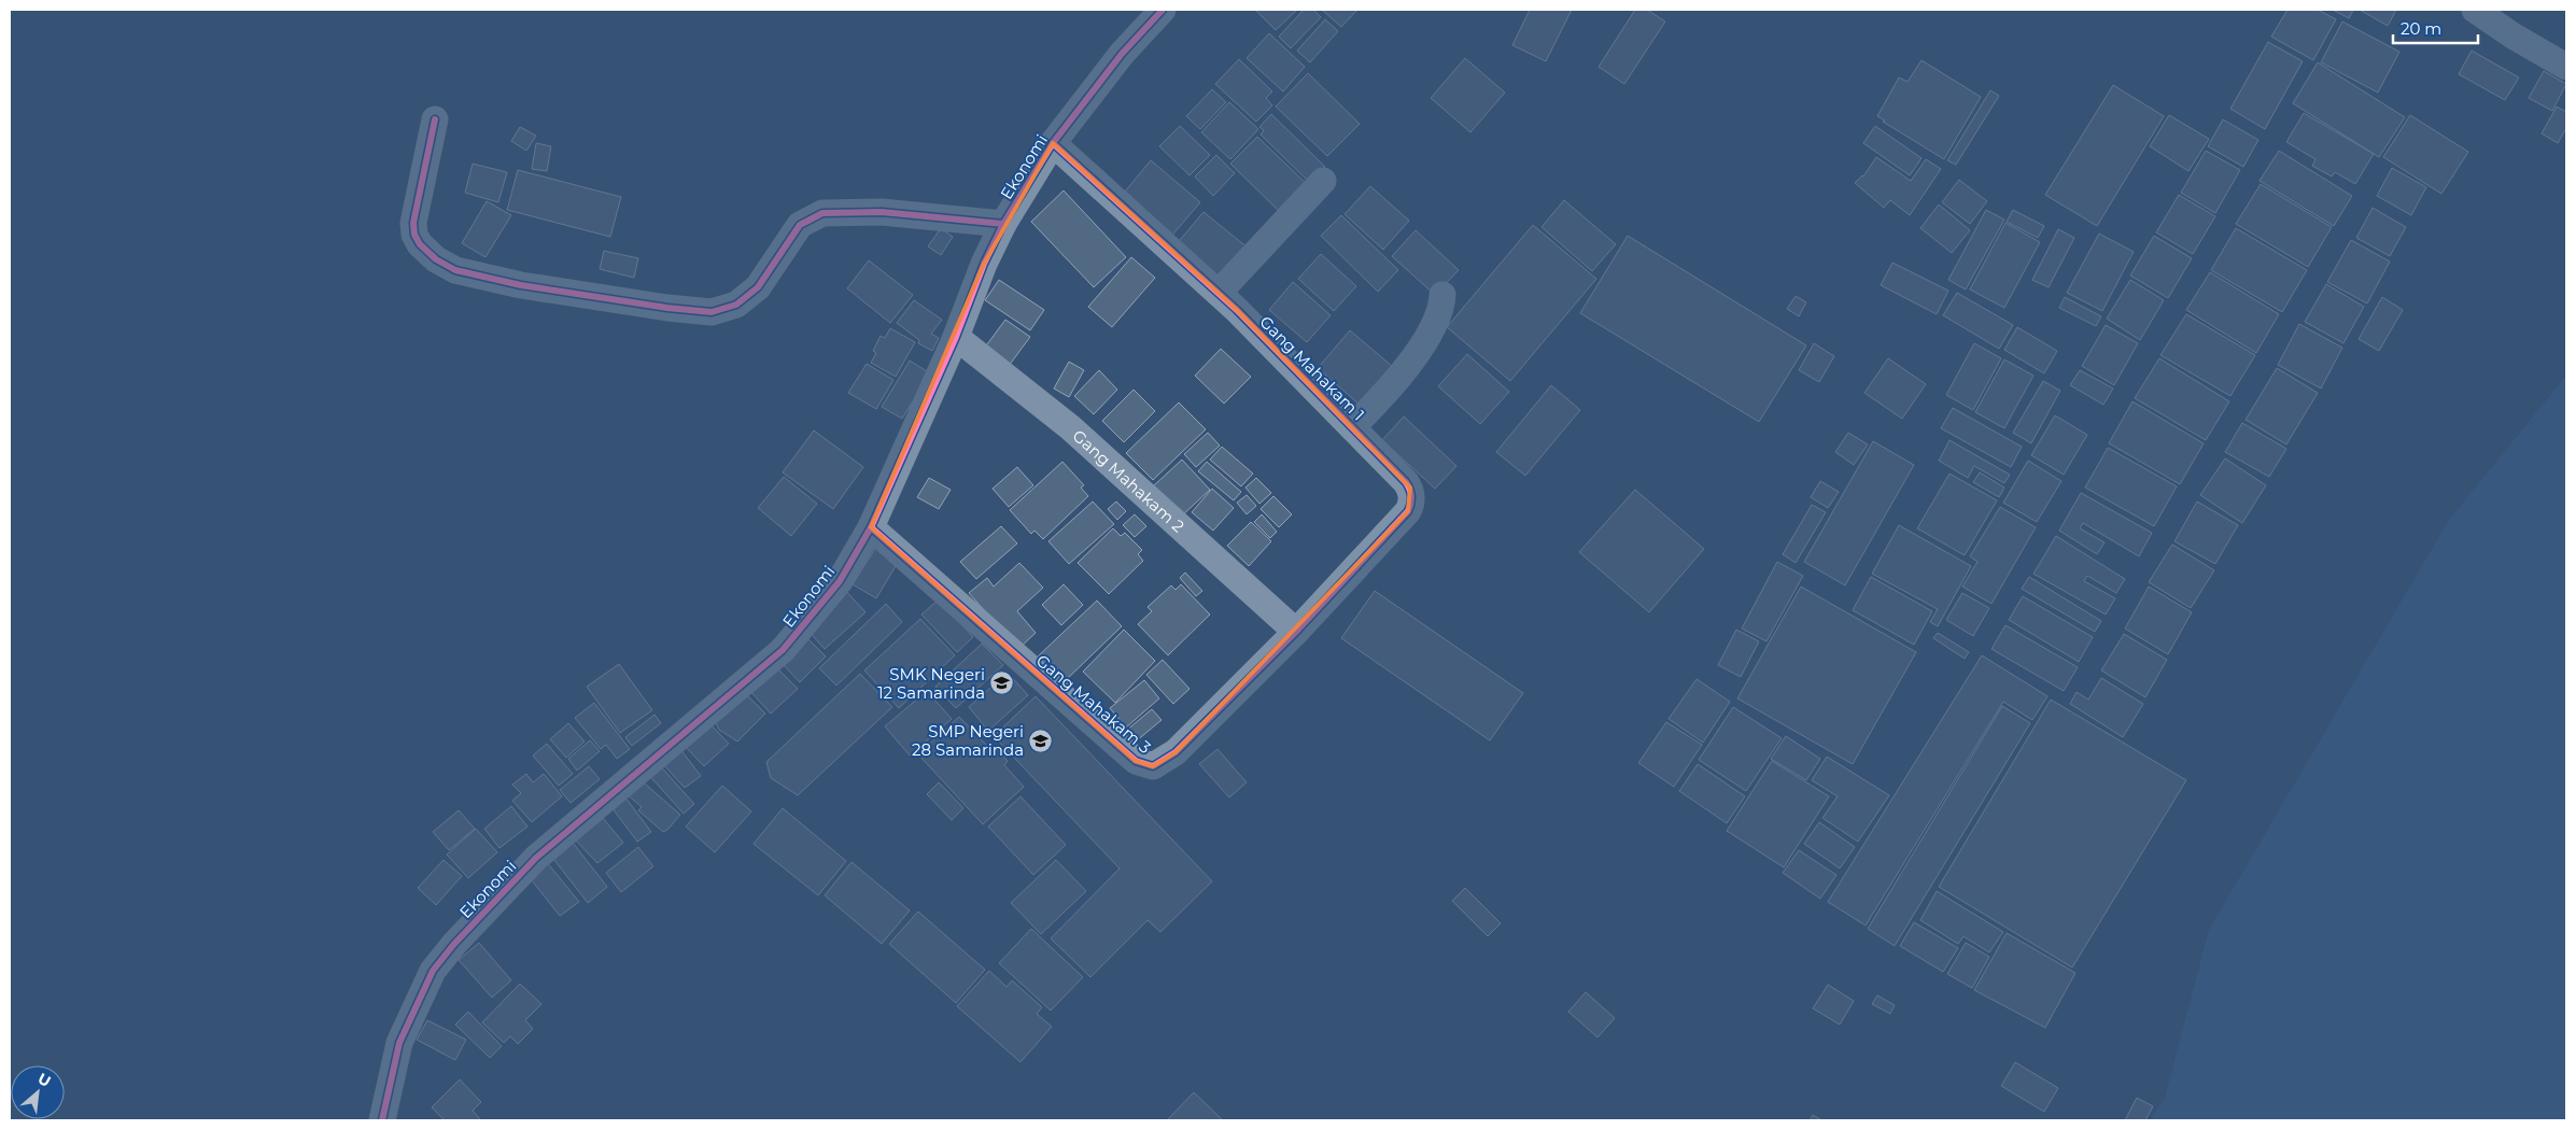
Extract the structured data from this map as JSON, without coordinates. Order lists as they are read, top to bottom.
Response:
{
  "streets": {
    "street": [
      "Ekonomi",
      "Gang Mahakam 1",
      "Gang Mahakam 2",
      "Gang Mahakam 3"
    ]
  },
  "crossings": [
    ["Ekonomi", "Gang Mahakam 1"],
    ["Ekonomi", "Gang Mahakam 2"],
    ["Ekonomi", "Gang Mahakam 3"],
    ["Gang Mahakam 1", "Gang Mahakam 2"],
    ["Gang Mahakam 1", "Gang Mahakam 3"],
    ["Gang Mahakam 2", "Gang Mahakam 3"]
  ],
  "places": {
    "school or university": ["SMK Negeri 12 Samarinda", "SMP Negeri 28 Samarinda"]
  },
  "scale_bar": "20 m",
  "north": "top right"
}
